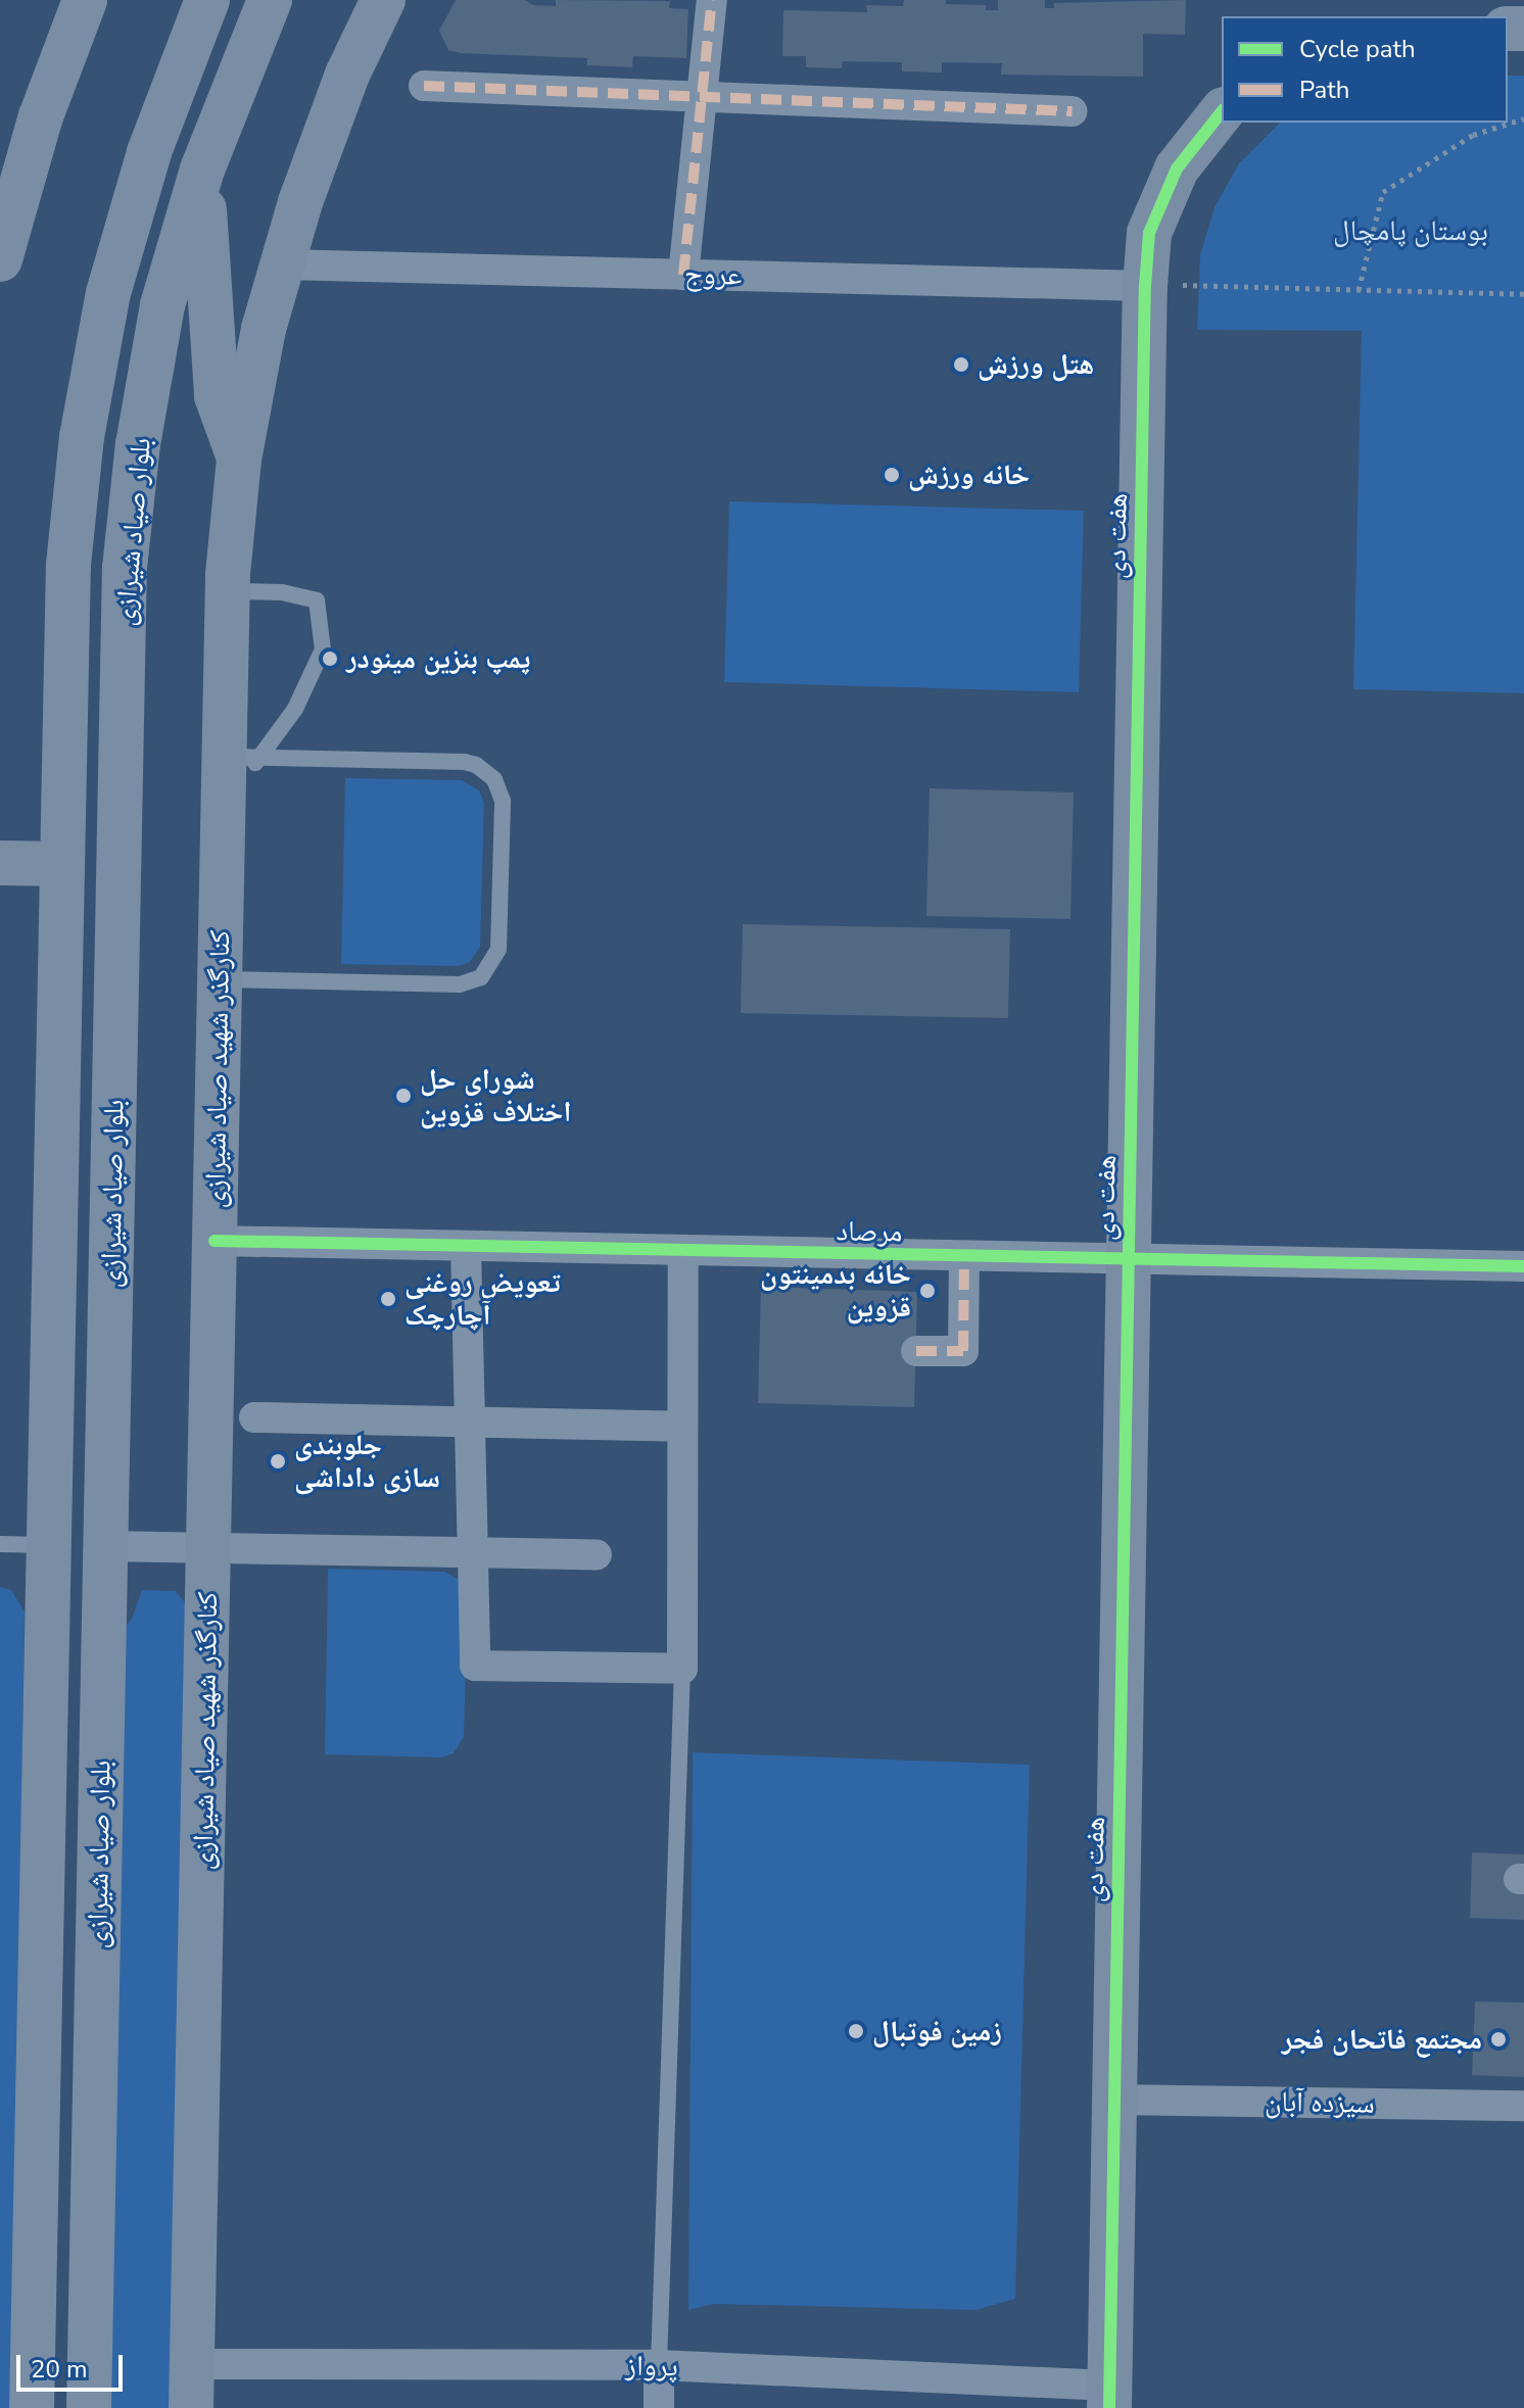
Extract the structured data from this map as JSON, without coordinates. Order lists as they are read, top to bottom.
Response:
{
  "streets": {
    "main road": ["بلوار صیاد شیرازی", "هفت دی", "کنارگذر شهید صیاد شیرازی"],
    "street": [
      "عروج",
      "مرصاد",
      "سیزده آبان",
      "پرواز"
    ]
  },
  "crossings": [
    ["عروج", "هفت دی"],
    ["عروج", "کنارگذر شهید صیاد شیرازی"],
    ["هفت دی", "مرصاد"],
    ["هفت دی", "سیزده آبان"],
    ["هفت دی", "پرواز"],
    ["کنارگذر شهید صیاد شیرازی", "مرصاد"],
    ["کنارگذر شهید صیاد شیرازی", "پرواز"]
  ],
  "parks": ["بوستان پامچال"],
  "places": [
    "هتل ورزش",
    "خانه ورزش",
    "پمپ بنزین مینودر",
    "شورای حل اختلاف قزوین",
    "خانه بدمینتون قزوین",
    "تعویض روغنی آچارچک",
    "جلوبندی سازی داداشی",
    "زمین فوتبال",
    "مجتمع فاتحان فجر"
  ],
  "legend": ["Cycle path", "Path"],
  "scale_bar": "20 m"
}
